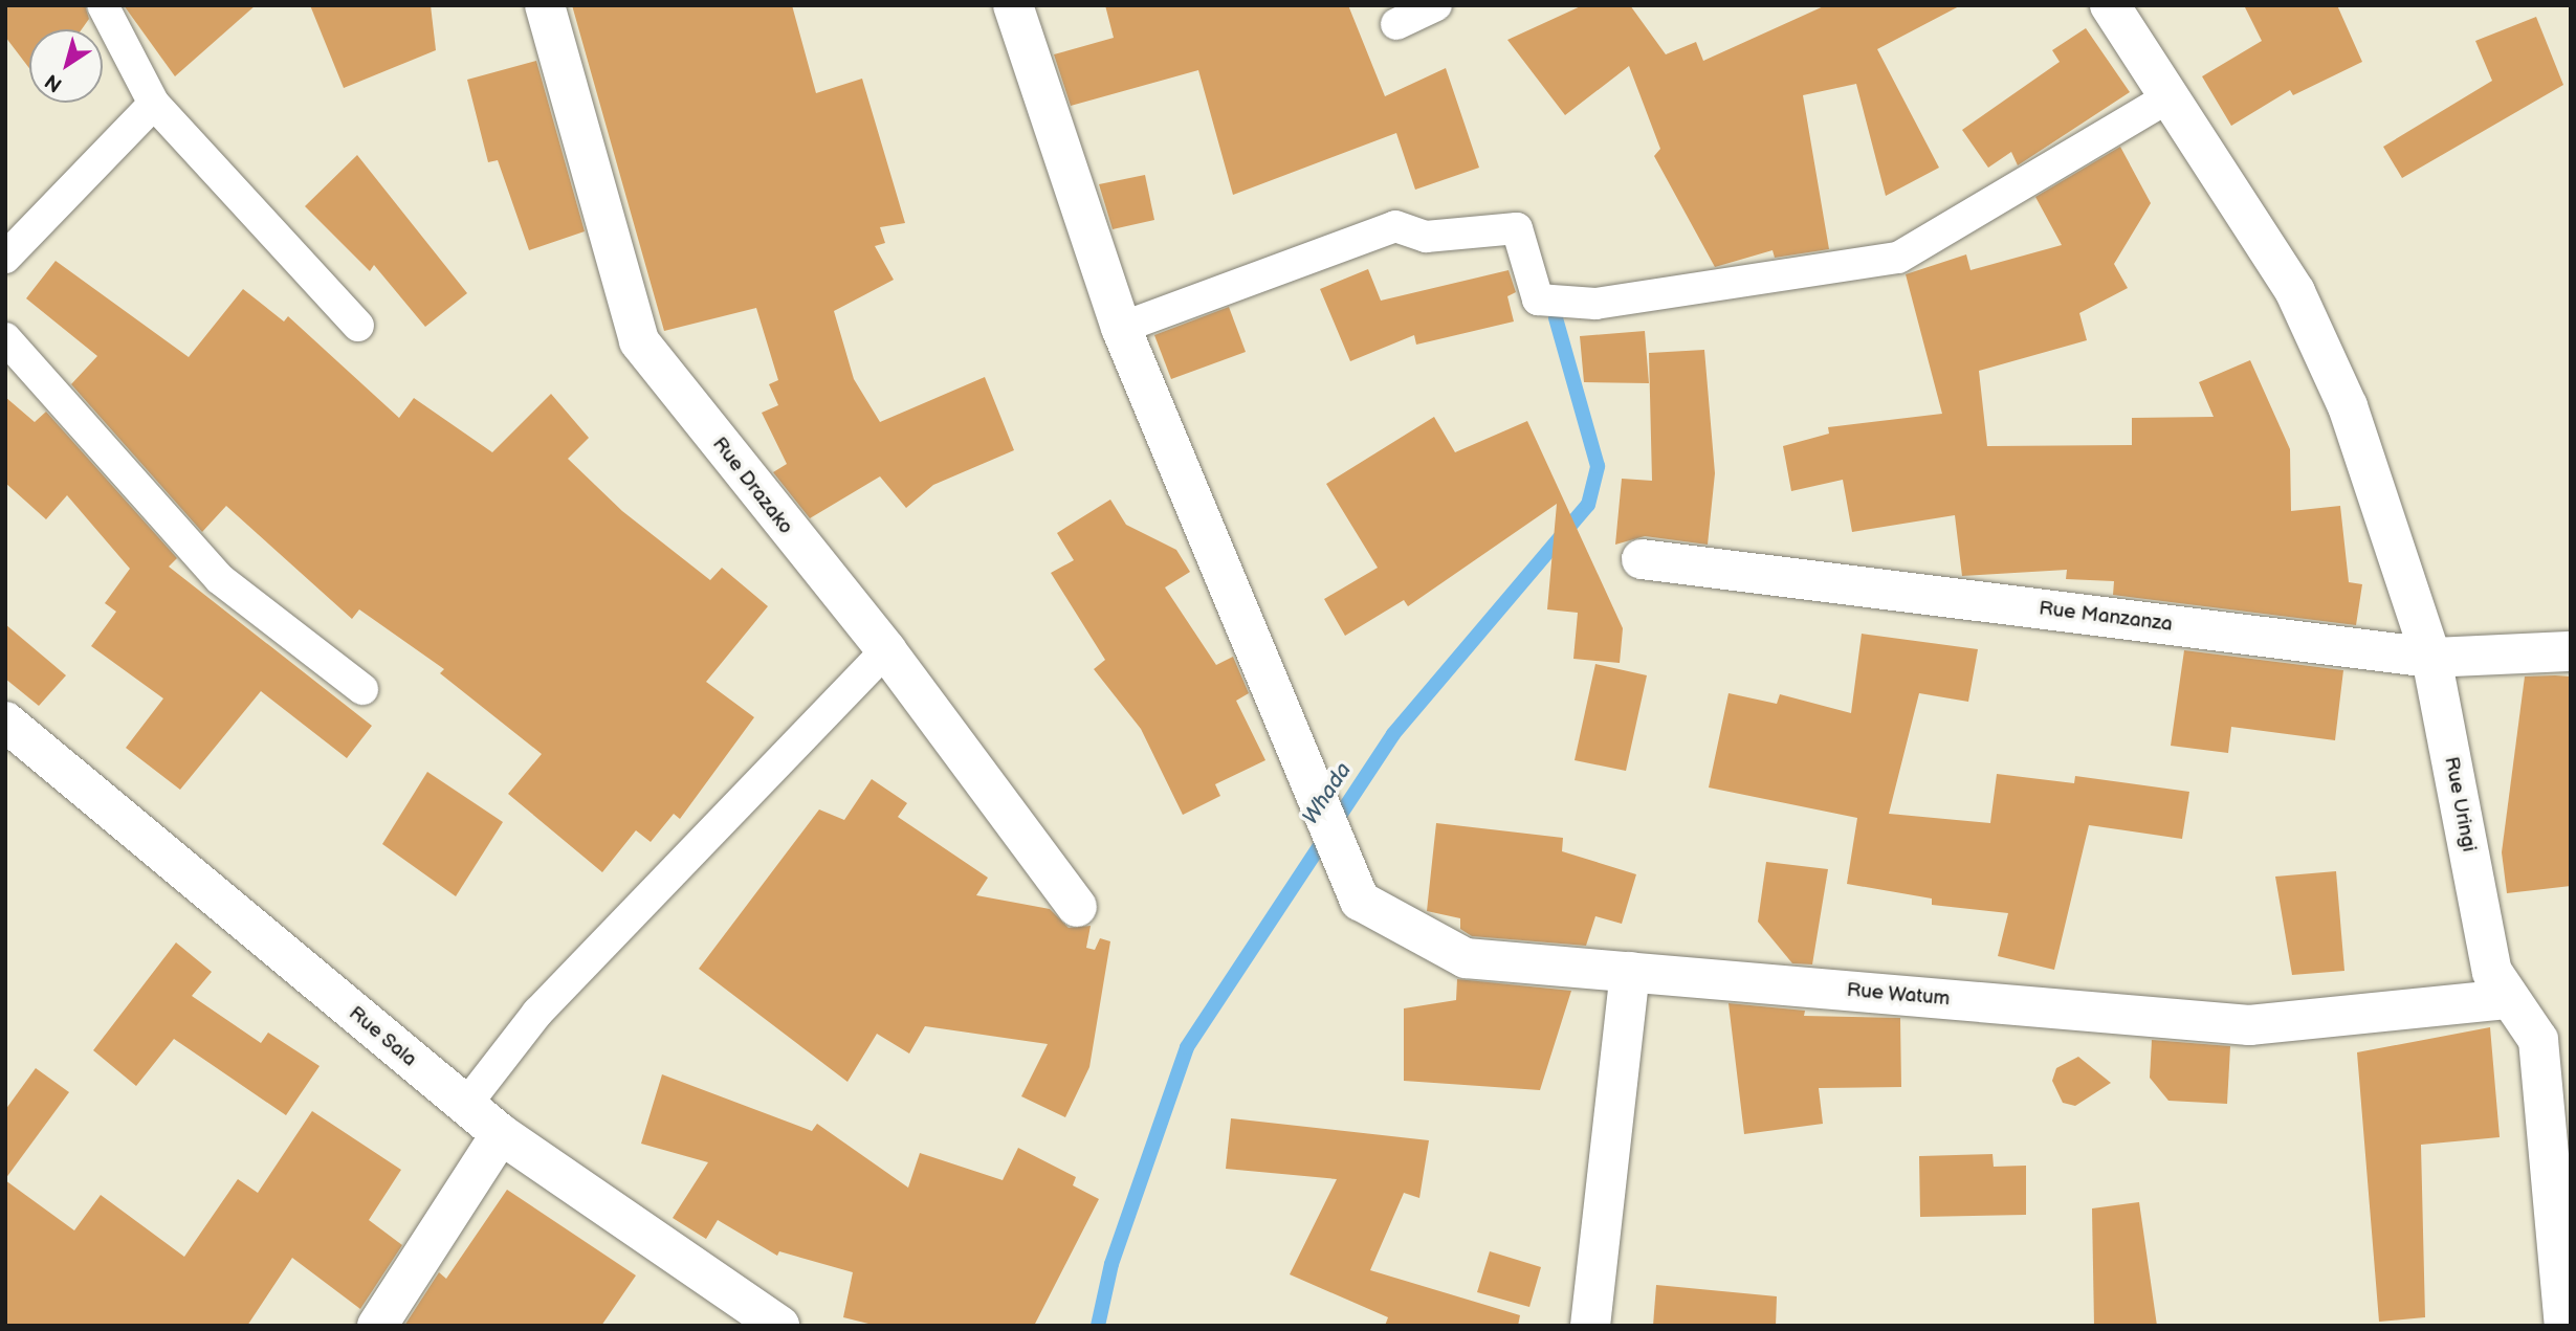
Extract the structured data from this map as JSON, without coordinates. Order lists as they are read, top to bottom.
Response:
{
  "streets": {
    "street": [
      "Rue Drazako",
      "Rue Manzanza",
      "Rue Uringi",
      "Rue Watum",
      "Rue Sala"
    ]
  },
  "crossings": [
    ["Rue Manzanza", "Rue Uringi"],
    ["Rue Uringi", "Rue Watum"]
  ],
  "water": ["Whada"],
  "north": "bottom left"
}
